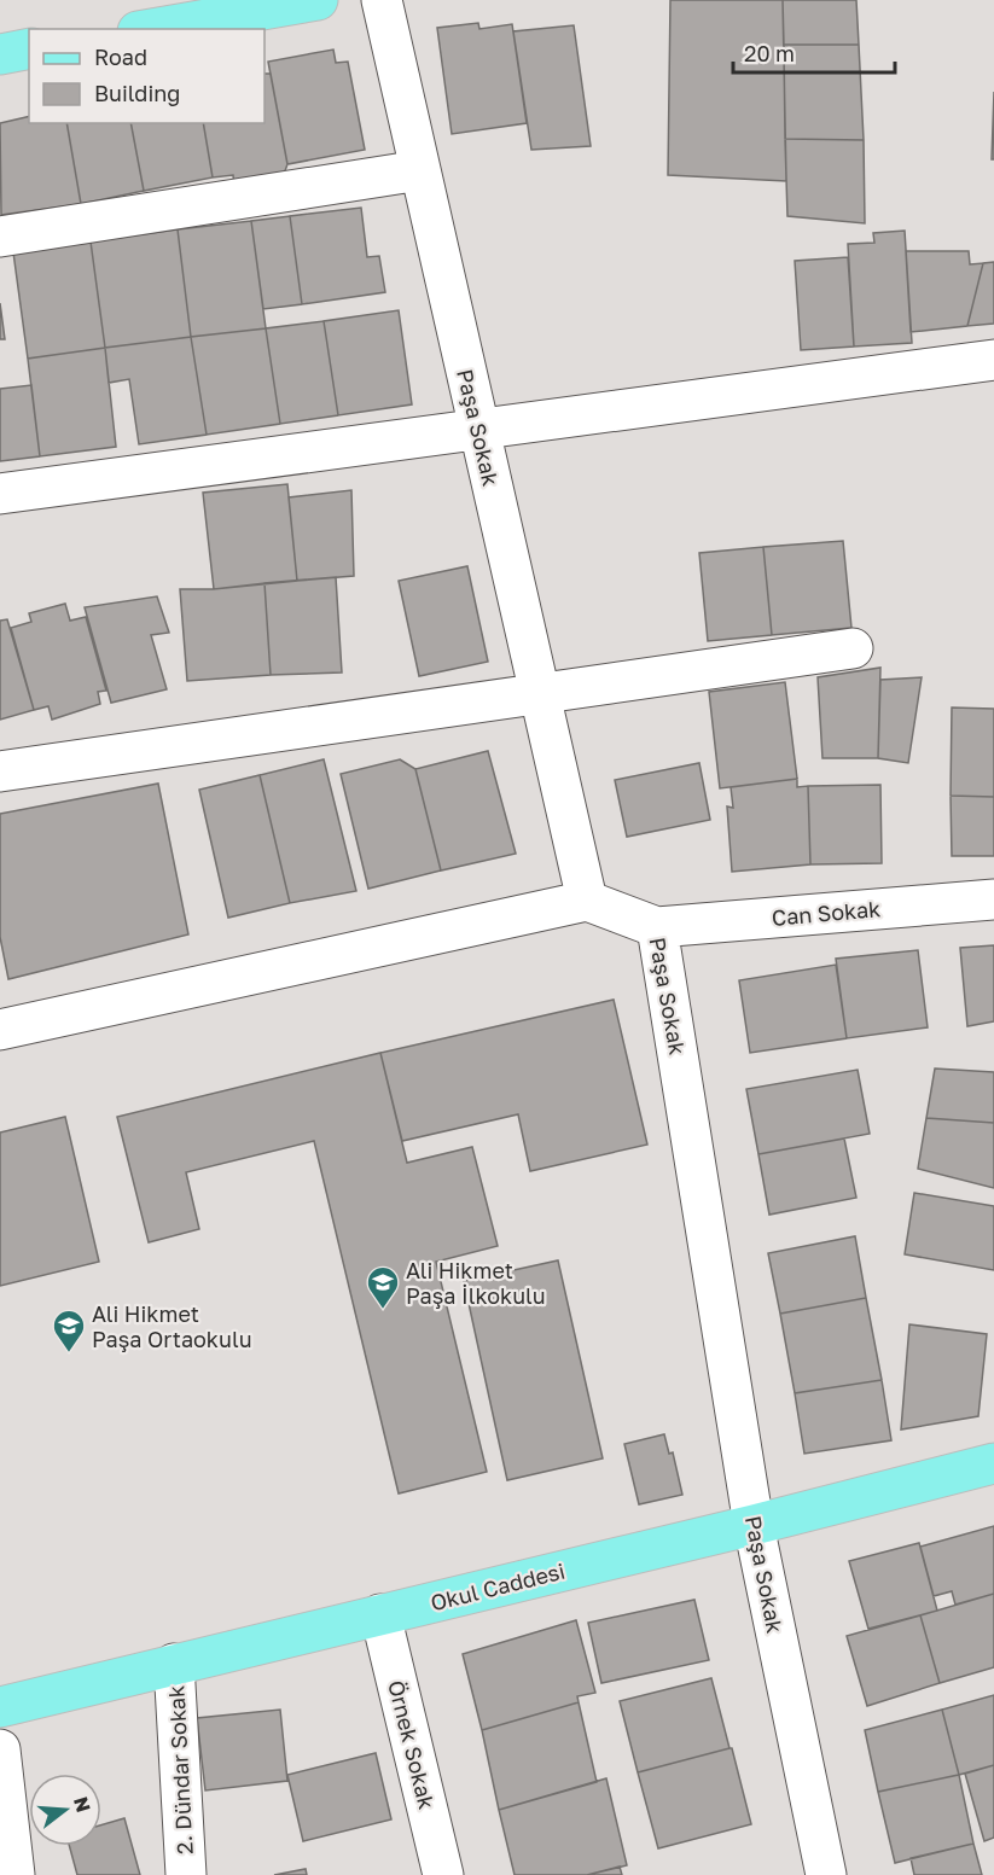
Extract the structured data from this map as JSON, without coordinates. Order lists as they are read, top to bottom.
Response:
{
  "streets": {
    "main road": ["Okul Caddesi"],
    "street": [
      "Paşa Sokak",
      "Can Sokak",
      "Örnek Sokak",
      "2. Dündar Sokak"
    ]
  },
  "crossings": [
    ["Paşa Sokak", "Can Sokak"],
    ["Paşa Sokak", "Okul Caddesi"],
    ["Okul Caddesi", "Örnek Sokak"],
    ["Okul Caddesi", "2. Dündar Sokak"]
  ],
  "places": {
    "school or university": ["Ali Hikmet Paşa İlkokulu", "Ali Hikmet Paşa Ortaokulu"]
  },
  "legend": ["Road", "Building"],
  "scale_bar": "20 m",
  "north": "right"
}
